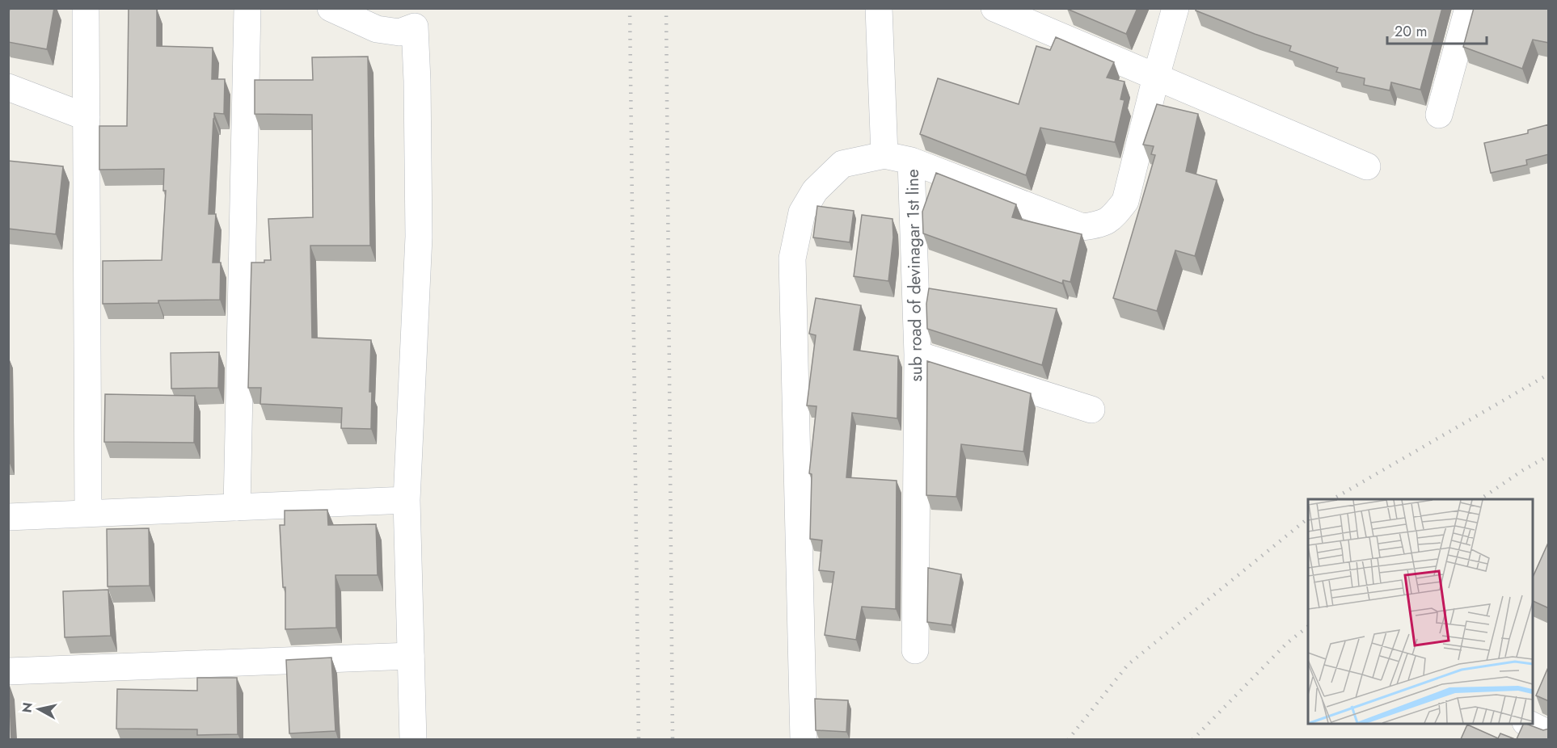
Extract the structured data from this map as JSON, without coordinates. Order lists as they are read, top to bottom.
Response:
{
  "streets": {
    "street": ["sub road of devinagar 1st line"]
  },
  "scale_bar": "20 m",
  "north": "left"
}
